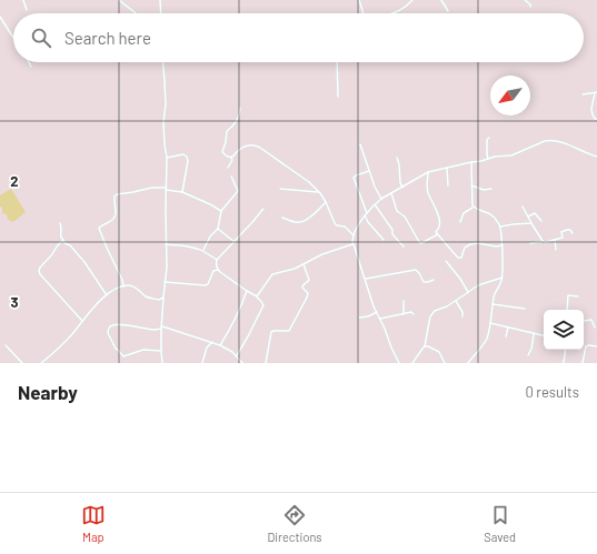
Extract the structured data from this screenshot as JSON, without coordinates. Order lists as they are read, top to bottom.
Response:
{
  "north": "bottom left",
  "page": {
    "search": "Search here",
    "heading": ["Nearby", "0 results"],
    "nav": ["Map", "Directions", "Saved"]
  },
  "grid": {
    "rows": ["2", "3"]
  }
}
